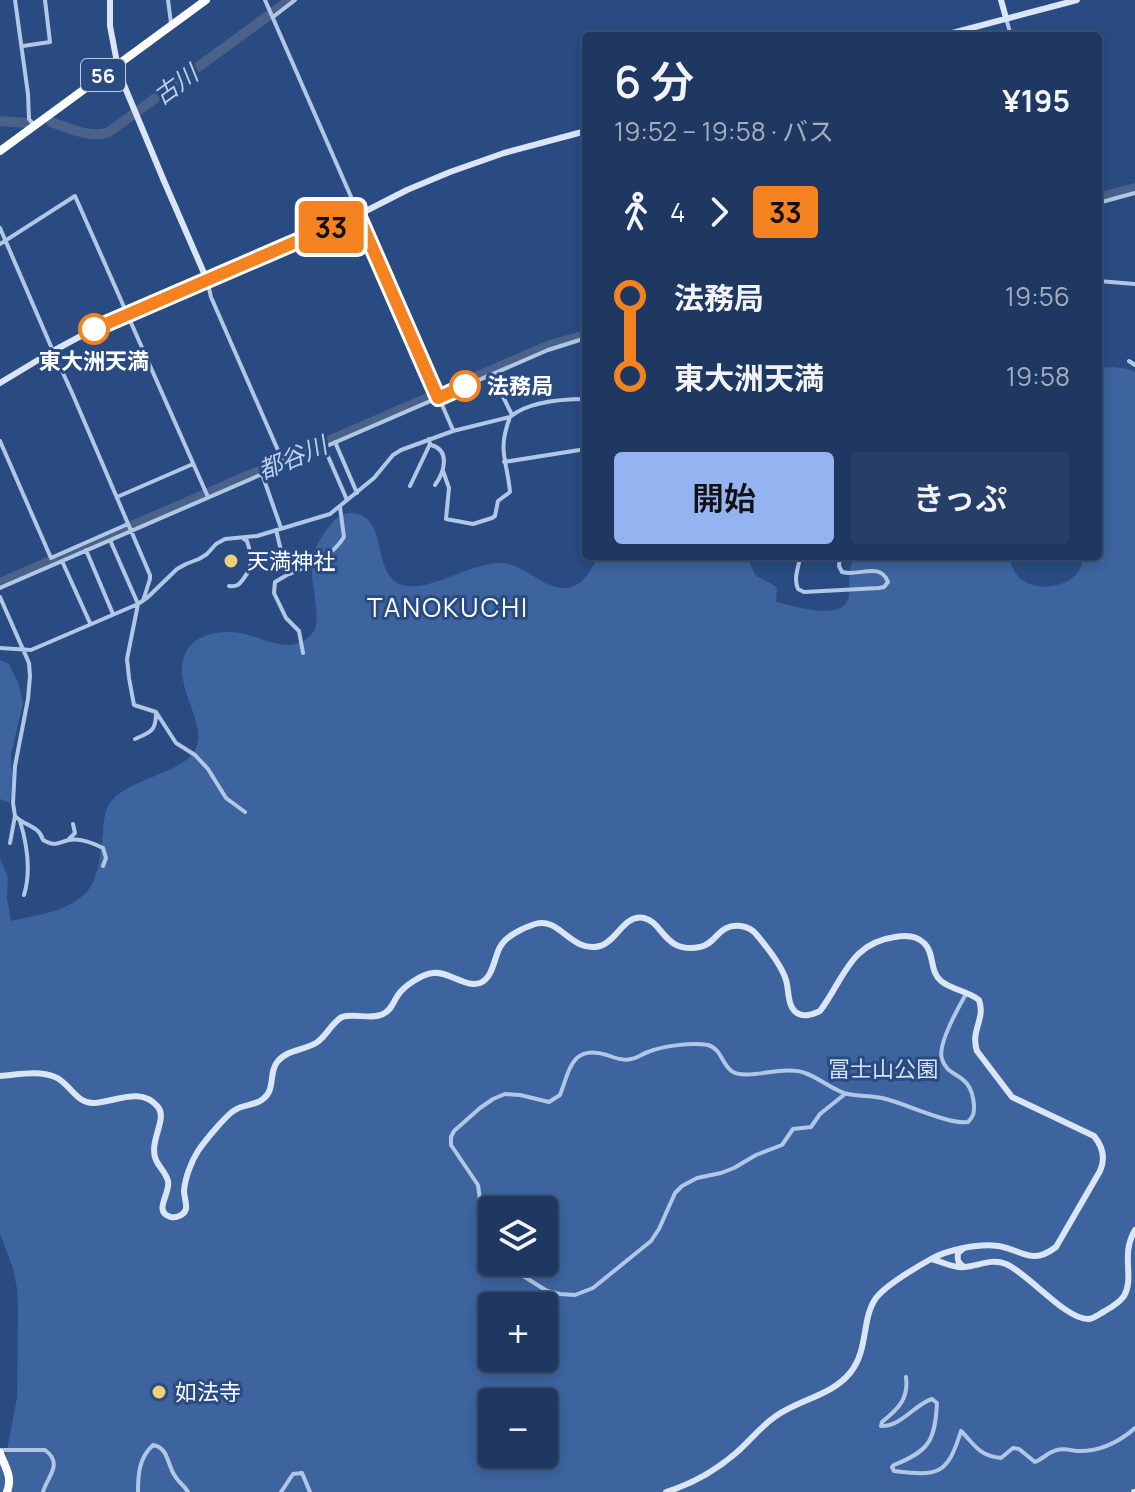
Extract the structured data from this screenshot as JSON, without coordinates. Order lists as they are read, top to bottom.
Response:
{
  "streets": {
    "highway": ["56"]
  },
  "districts": ["TANOKUCHI"],
  "water": ["古川", "都谷川"],
  "parks": ["冨士山公園"],
  "places": [
    "東大洲天満",
    "法務局",
    "天満神社",
    "如法寺"
  ],
  "lines": ["bus line 33"],
  "page": {
    "on_map": "33",
    "heading": ["6 分", "19:52 – 19:58 · バス", "¥195"],
    "legs": ["4", "33"],
    "list": [
      {
        "name": "法務局",
        "value": "19:56"
      },
      {
        "name": "東大洲天満",
        "value": "19:58"
      }
    ],
    "buttons": ["開始", "きっぷ"],
    "map_buttons": ["+", "−"]
  }
}
